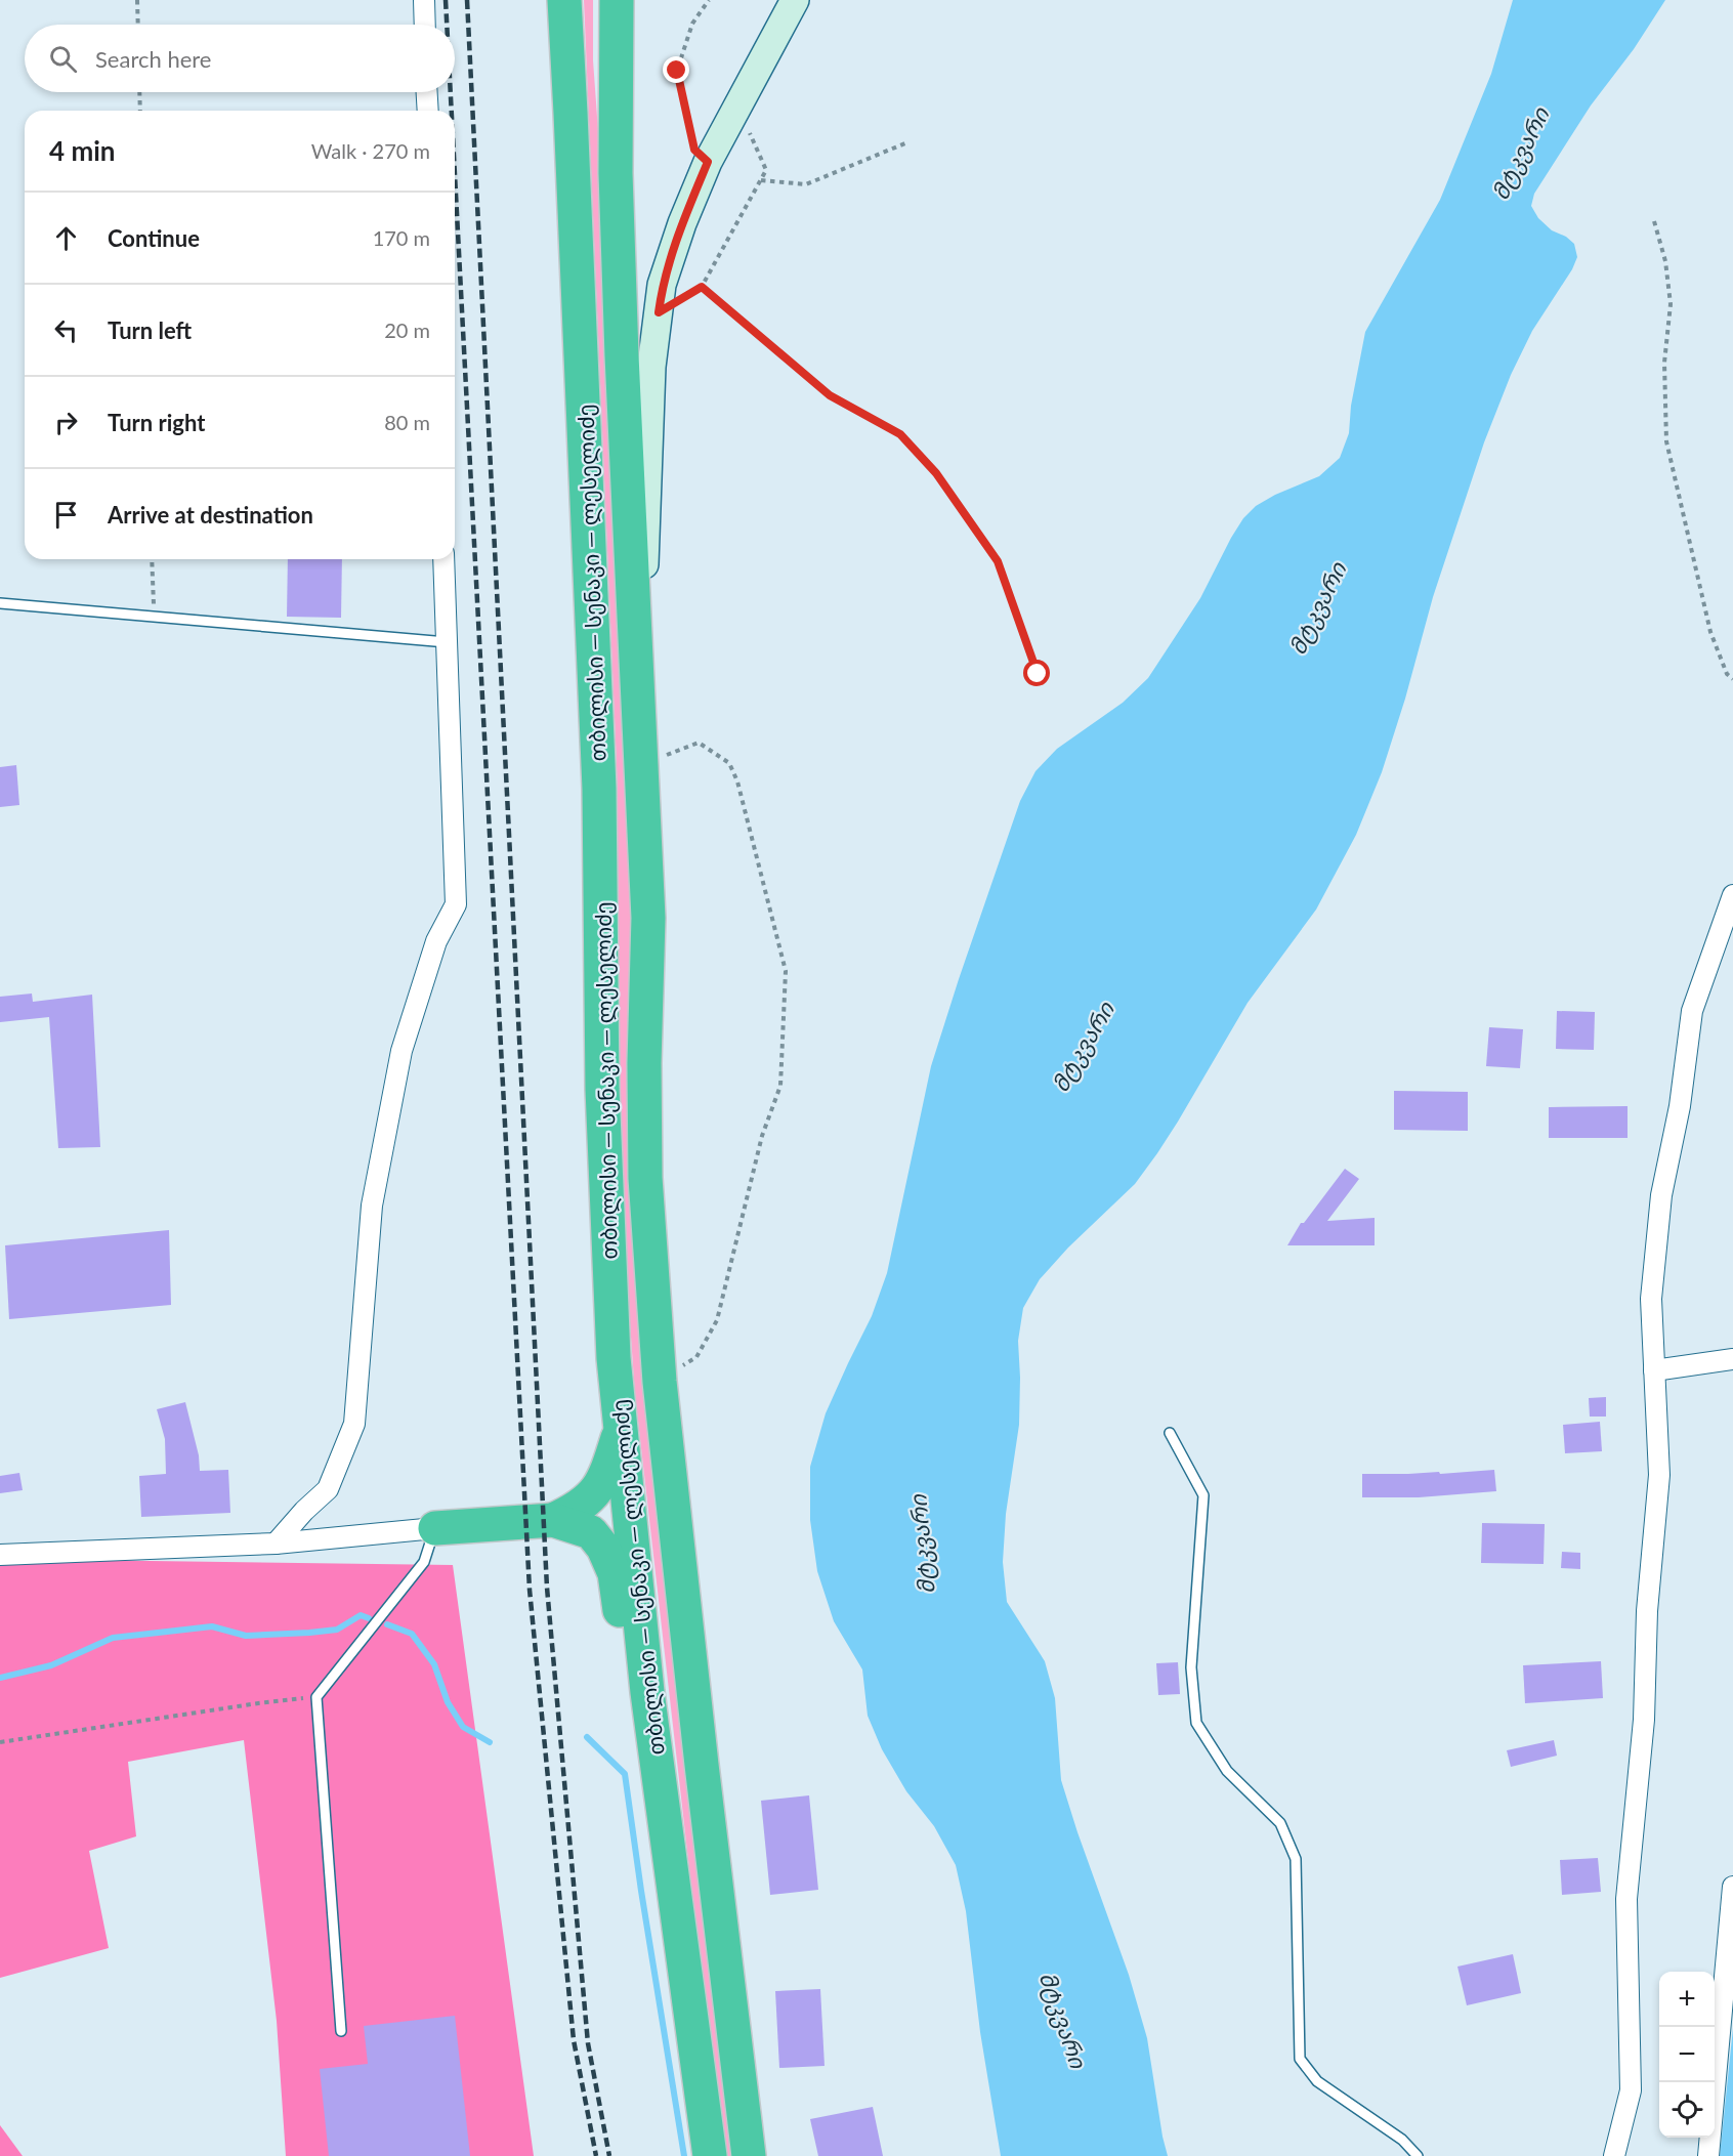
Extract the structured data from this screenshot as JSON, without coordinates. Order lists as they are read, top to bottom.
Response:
{
  "streets": {
    "highway": ["თბილისი — სენაკი — ლესელიძე"]
  },
  "water": ["მტკვარი"],
  "page": {
    "search": "Search here",
    "heading": ["4 min", "Walk · 270 m"],
    "list": [
      ["Continue", "170 m"],
      ["Turn left", "20 m"],
      ["Turn right", "80 m"],
      "Arrive at destination"
    ],
    "map_buttons": ["+", "−"]
  }
}
